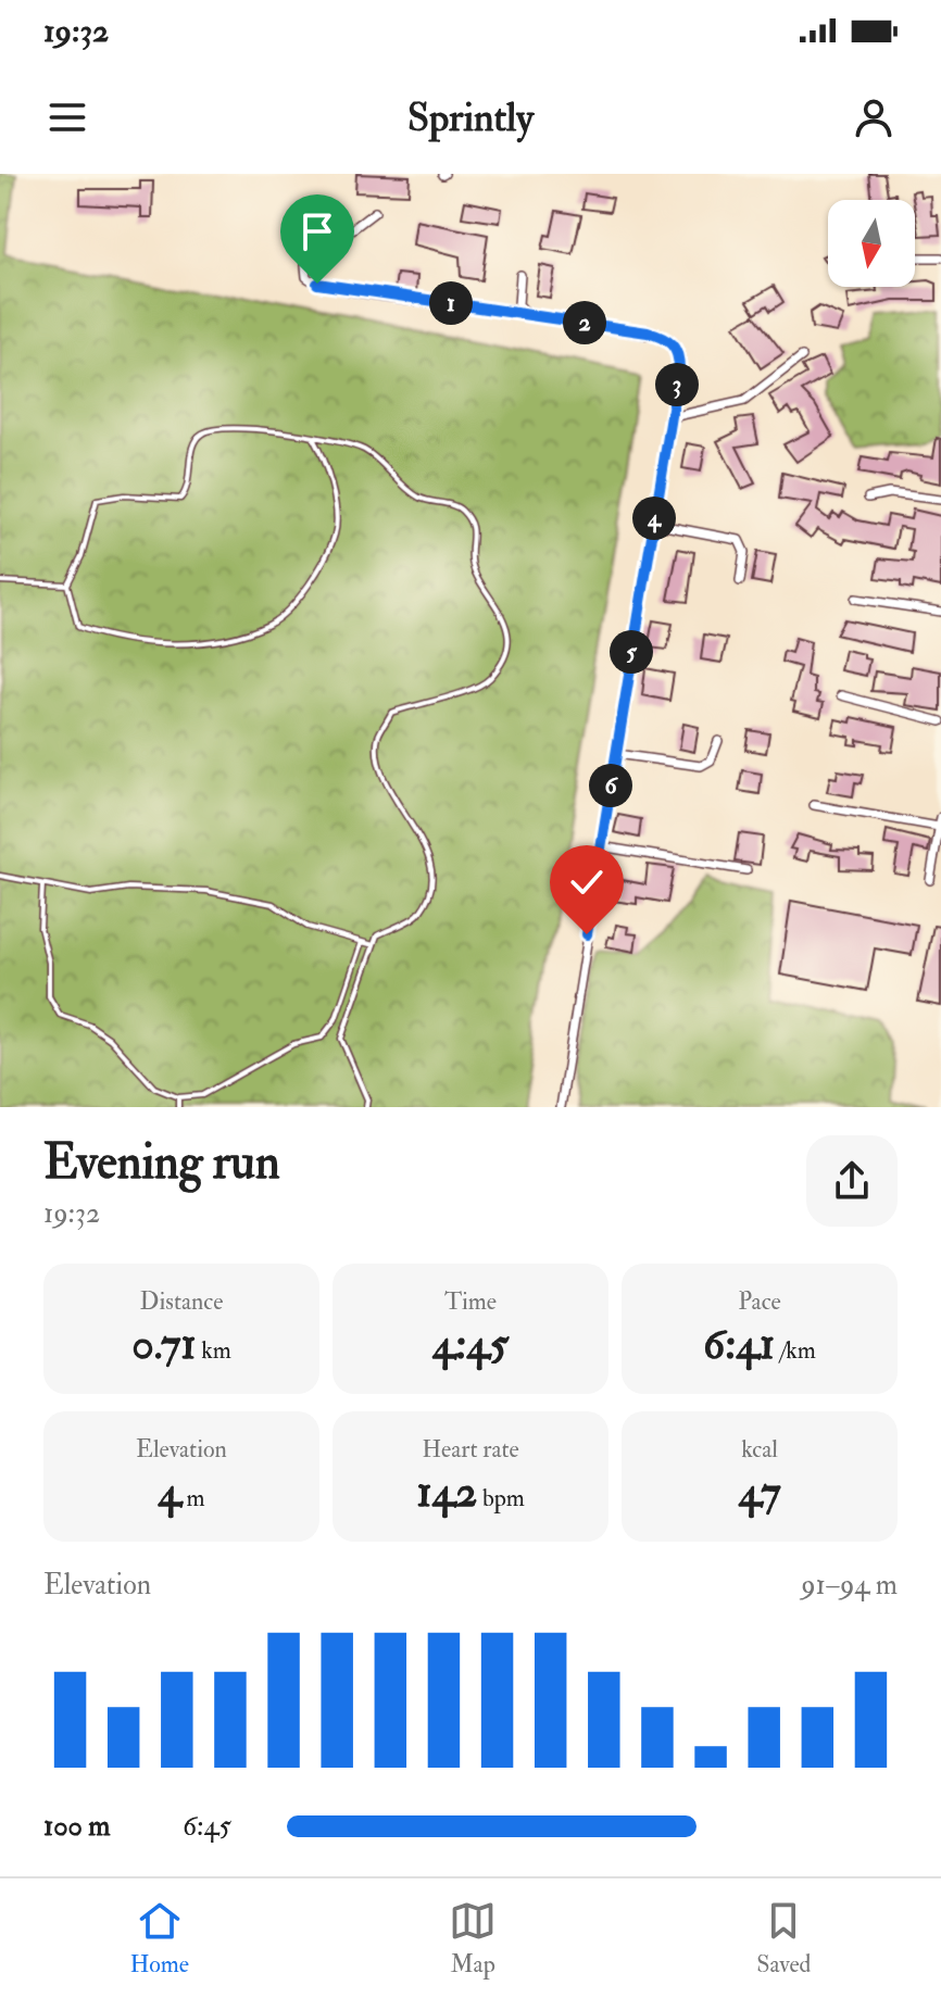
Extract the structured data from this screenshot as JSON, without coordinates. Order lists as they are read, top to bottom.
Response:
{
  "north": "bottom",
  "page": {
    "status": "19:32",
    "header": "Sprintly",
    "pins": [
      "1",
      "2",
      "3",
      "4",
      "5",
      "6"
    ],
    "heading": ["Evening run", "19:32"],
    "stats": [
      ["Distance", "0.71 km"],
      ["Time", "4:45"],
      ["Pace", "6:41 /km"],
      ["Elevation", "4 m"],
      ["Heart rate", "142 bpm"],
      ["kcal", "47"]
    ],
    "chart": ["Elevation", "91–94 m"],
    "list": [
      {
        "name": "100 m",
        "note": "6:45"
      }
    ],
    "tabs": ["Home", "Map", "Saved"]
  }
}
